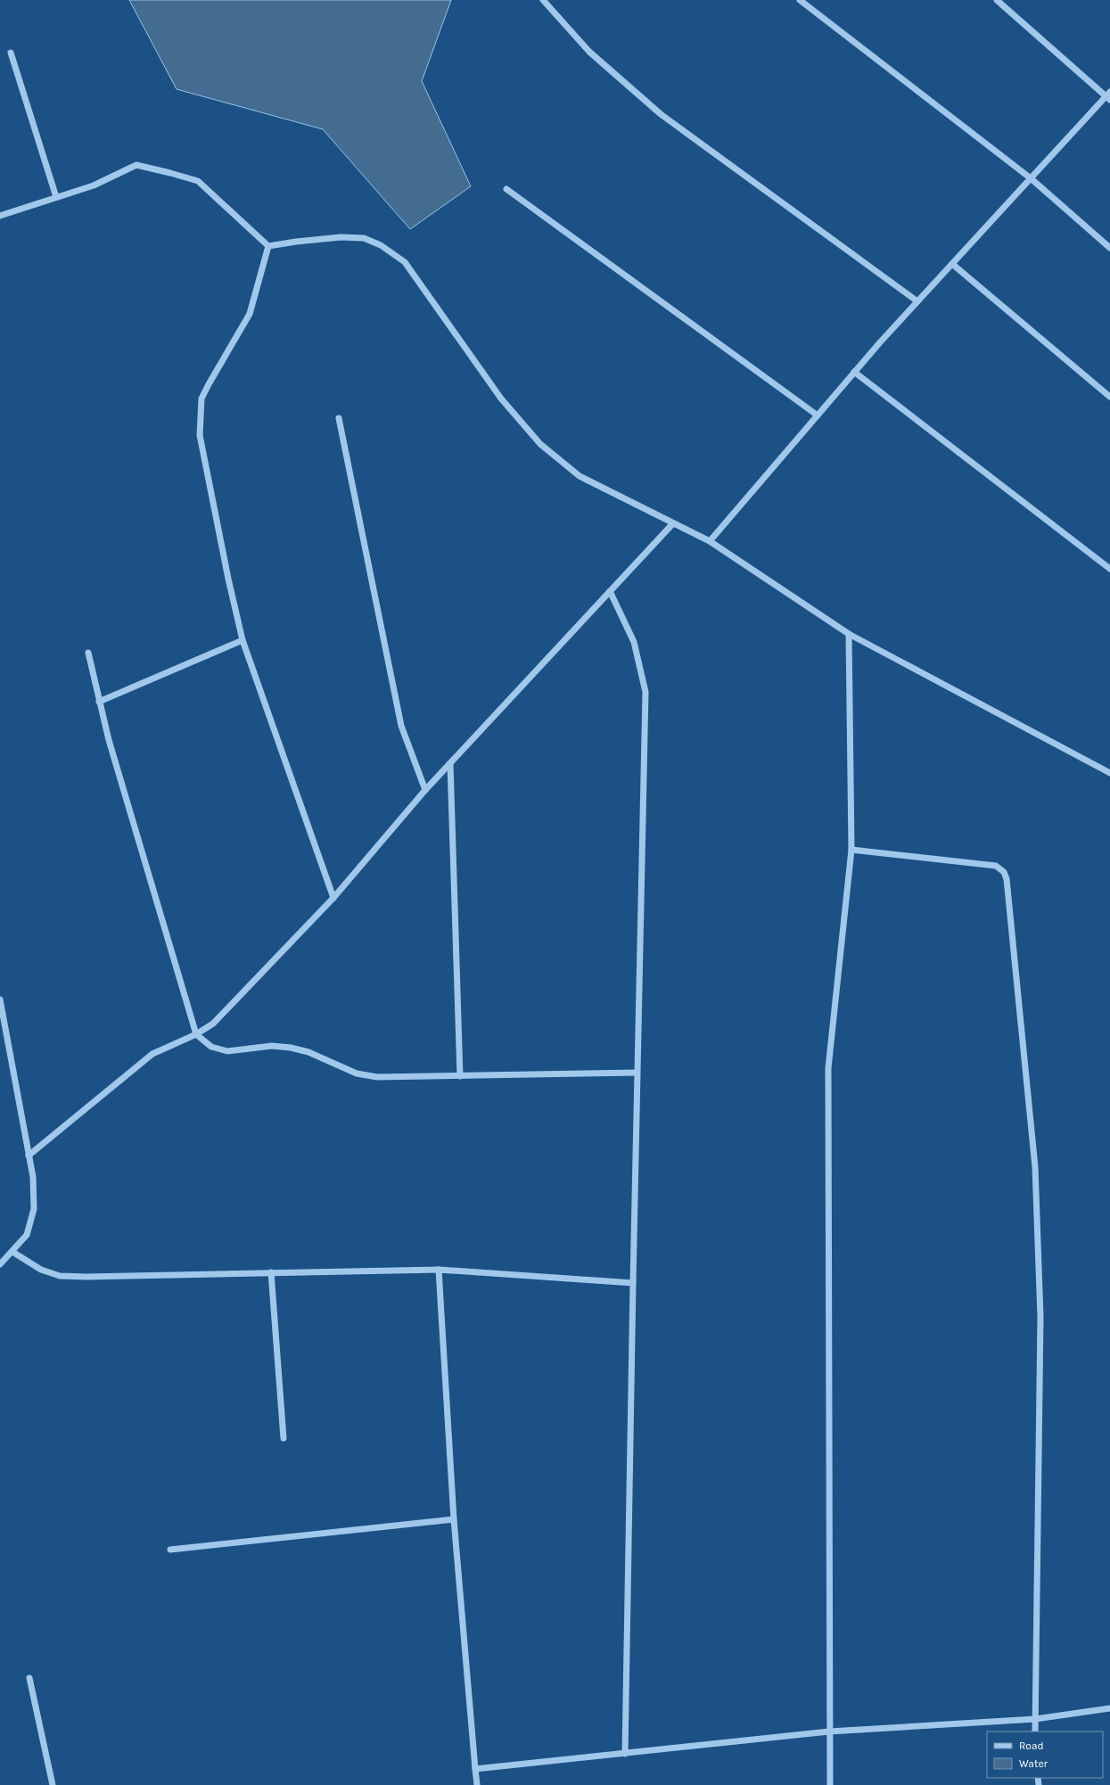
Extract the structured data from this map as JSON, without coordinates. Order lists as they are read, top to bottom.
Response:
{
  "legend": ["Road", "Water"]
}
